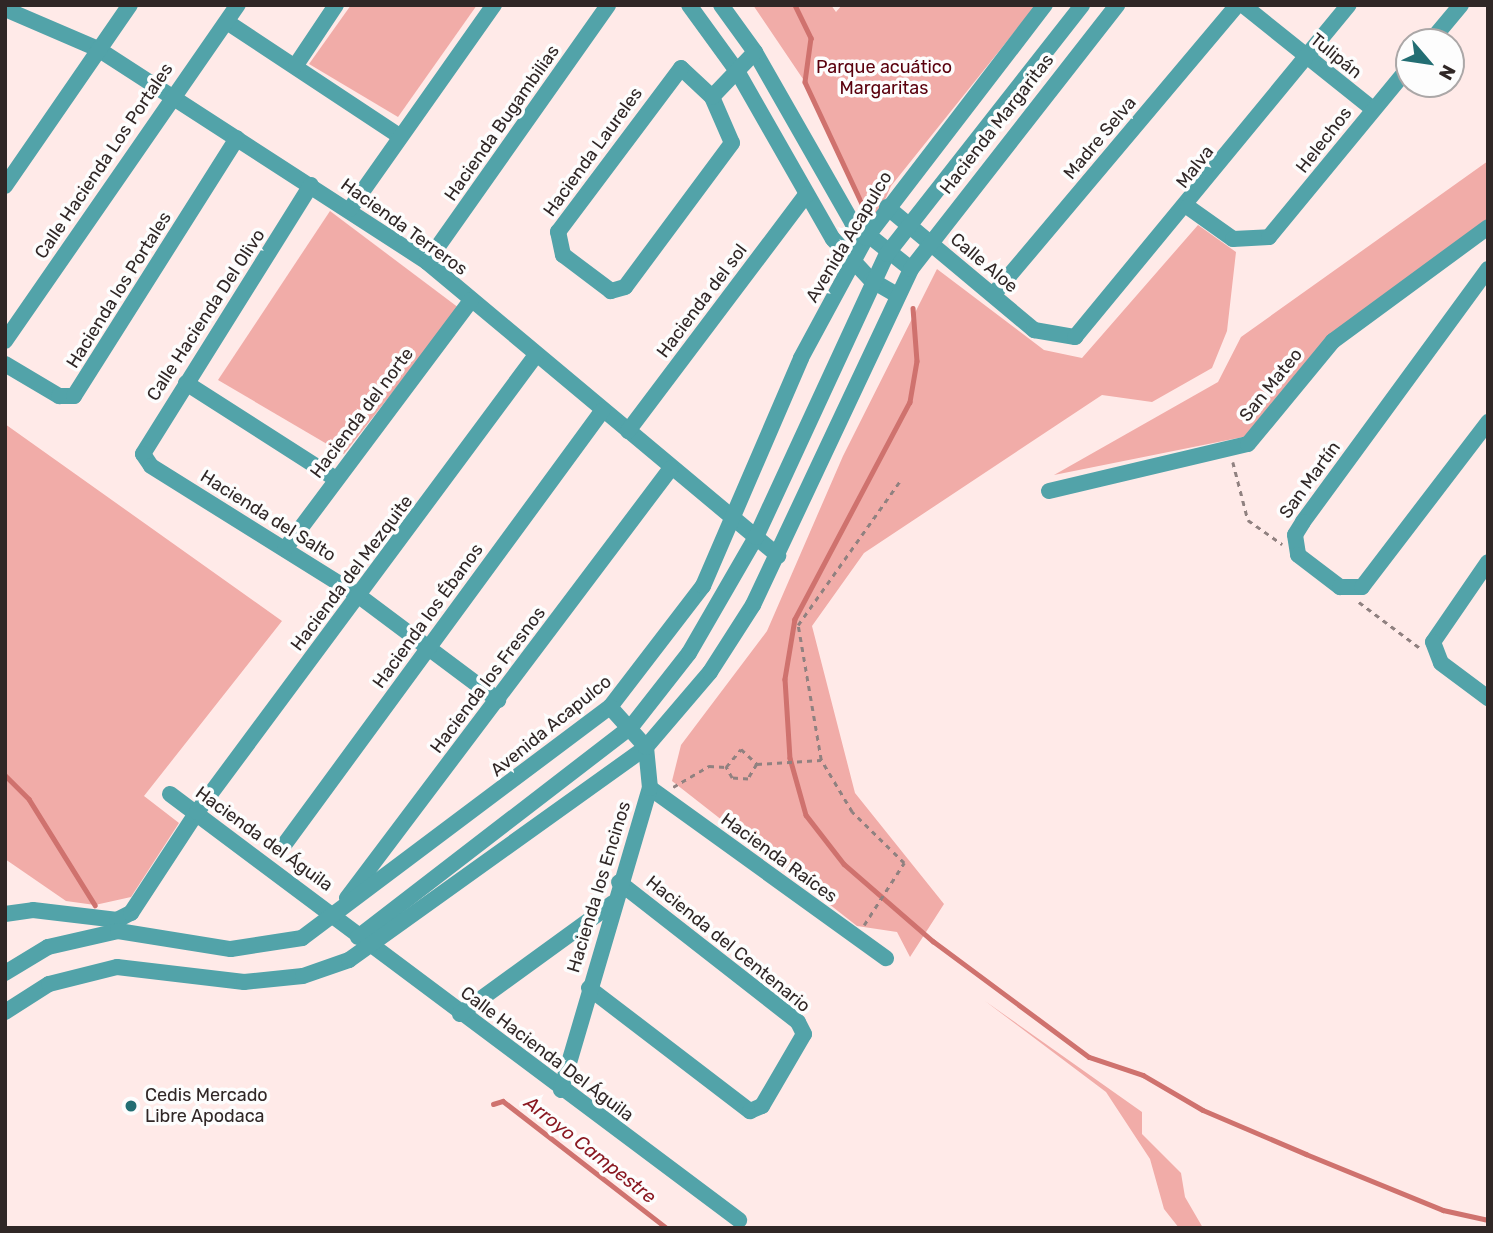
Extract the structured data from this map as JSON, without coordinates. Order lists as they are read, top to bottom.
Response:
{
  "streets": {
    "street": [
      "Tulipán",
      "Hacienda Bugambilias",
      "Hacienda Margaritas",
      "Madre Selva",
      "Helechos",
      "Hacienda Laureles",
      "Calle Hacienda Los Portales",
      "Malva",
      "Hacienda Terreros",
      "Avenida Acapulco",
      "Calle Aloe",
      "Hacienda los Portales",
      "Hacienda del sol",
      "Calle Hacienda Del Olivo",
      "San Mateo",
      "Hacienda del norte",
      "San Martín",
      "Hacienda del Salto",
      "Hacienda del Mezquite",
      "Hacienda los Ébanos",
      "Hacienda los Fresnos",
      "Hacienda del Águila",
      "Hacienda Raíces",
      "Hacienda los Encinos",
      "Hacienda del Centenario",
      "Calle Hacienda Del Águila"
    ]
  },
  "crossings": [
    ["Tulipán", "Helechos"],
    ["Tulipán", "Malva"],
    ["Hacienda Bugambilias", "Hacienda Terreros"],
    ["Hacienda Margaritas", "Calle Aloe"],
    ["Madre Selva", "Calle Aloe"],
    ["Helechos", "Malva"],
    ["Calle Hacienda Los Portales", "Hacienda Terreros"],
    ["Malva", "Calle Aloe"],
    ["Hacienda Terreros", "Avenida Acapulco"],
    ["Hacienda Terreros", "Hacienda los Portales"],
    ["Hacienda Terreros", "Hacienda del sol"],
    ["Hacienda Terreros", "Calle Hacienda Del Olivo"],
    ["Hacienda Terreros", "Hacienda del norte"],
    ["Hacienda Terreros", "Hacienda del Mezquite"],
    ["Hacienda Terreros", "Hacienda los Ébanos"],
    ["Hacienda Terreros", "Hacienda los Fresnos"],
    ["Avenida Acapulco", "Calle Aloe"],
    ["Avenida Acapulco", "Hacienda los Fresnos"],
    ["Avenida Acapulco", "Hacienda del Águila"],
    ["Avenida Acapulco", "Calle Hacienda Del Águila"],
    ["Calle Hacienda Del Olivo", "Hacienda del Salto"],
    ["Hacienda del norte", "Hacienda del Salto"],
    ["Hacienda del Salto", "Hacienda del Mezquite"],
    ["Hacienda del Salto", "Hacienda los Ébanos"],
    ["Hacienda del Salto", "Hacienda los Fresnos"],
    ["Hacienda del Mezquite", "Hacienda del Águila"],
    ["Hacienda los Fresnos", "Hacienda del Águila"],
    ["Hacienda los Fresnos", "Calle Hacienda Del Águila"],
    ["Hacienda del Águila", "Calle Hacienda Del Águila"],
    ["Hacienda Raíces", "Hacienda los Encinos"],
    ["Hacienda los Encinos", "Hacienda del Centenario"],
    ["Hacienda los Encinos", "Calle Hacienda Del Águila"]
  ],
  "water": ["Arroyo Campestre"],
  "parks": ["Parque acuático Margaritas"],
  "places": ["Cedis Mercado Libre Apodaca"],
  "north": "bottom right"
}
